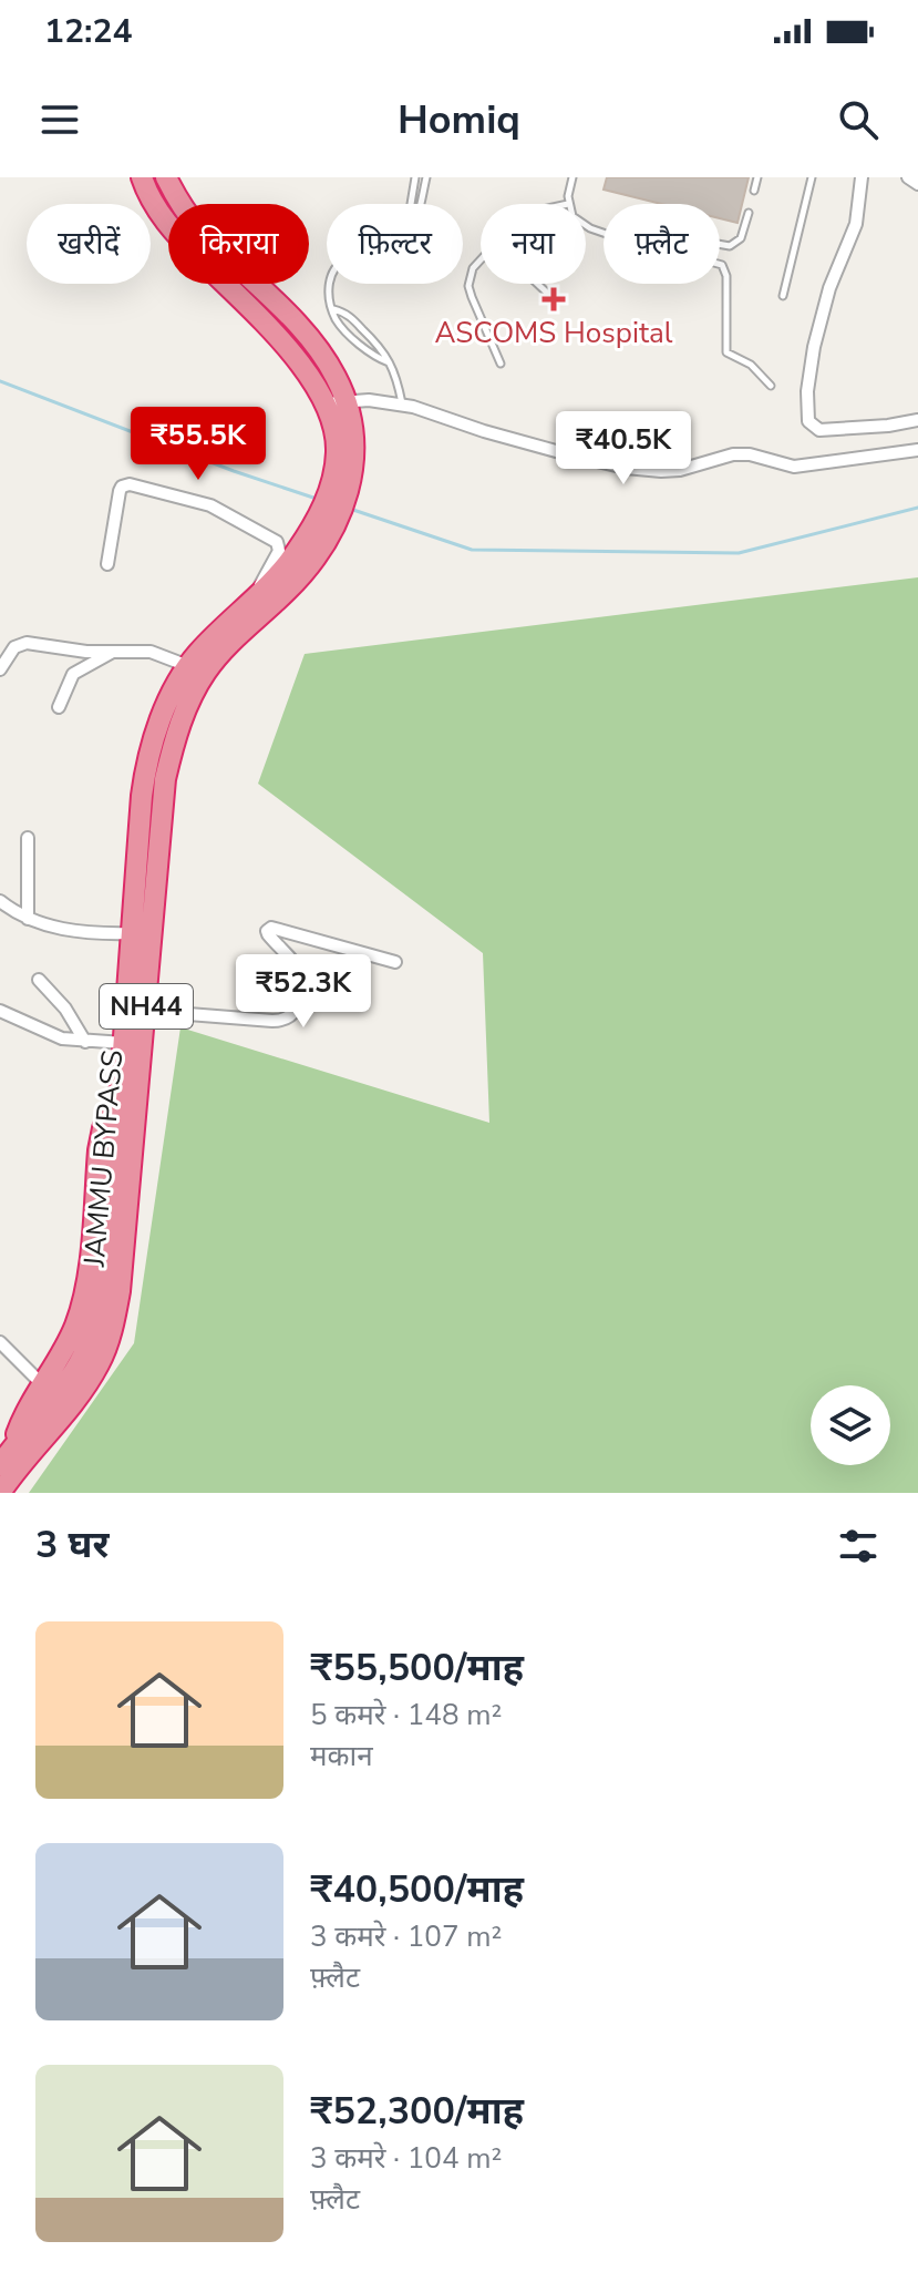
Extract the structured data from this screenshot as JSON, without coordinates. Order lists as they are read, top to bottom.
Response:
{
  "streets": {
    "highway": ["NH44", "JAMMU BYPASS"]
  },
  "places": {
    "health": ["ASCOMS Hospital"]
  },
  "page": {
    "status": "12:24",
    "header": "Homiq",
    "chip": [
      "खरीदें",
      "किराया",
      "फ़िल्टर",
      "नया",
      "फ़्लैट"
    ],
    "price": ["₹55.5K", "₹40.5K", "₹52.3K"],
    "heading": "3 घर",
    "list": [
      {
        "name": "₹55,500/माह",
        "note": "5 कमरे · 148 m² · मकान"
      },
      {
        "name": "₹40,500/माह",
        "note": "3 कमरे · 107 m² · फ़्लैट"
      },
      {
        "name": "₹52,300/माह",
        "note": "3 कमरे · 104 m² · फ़्लैट"
      }
    ]
  }
}
